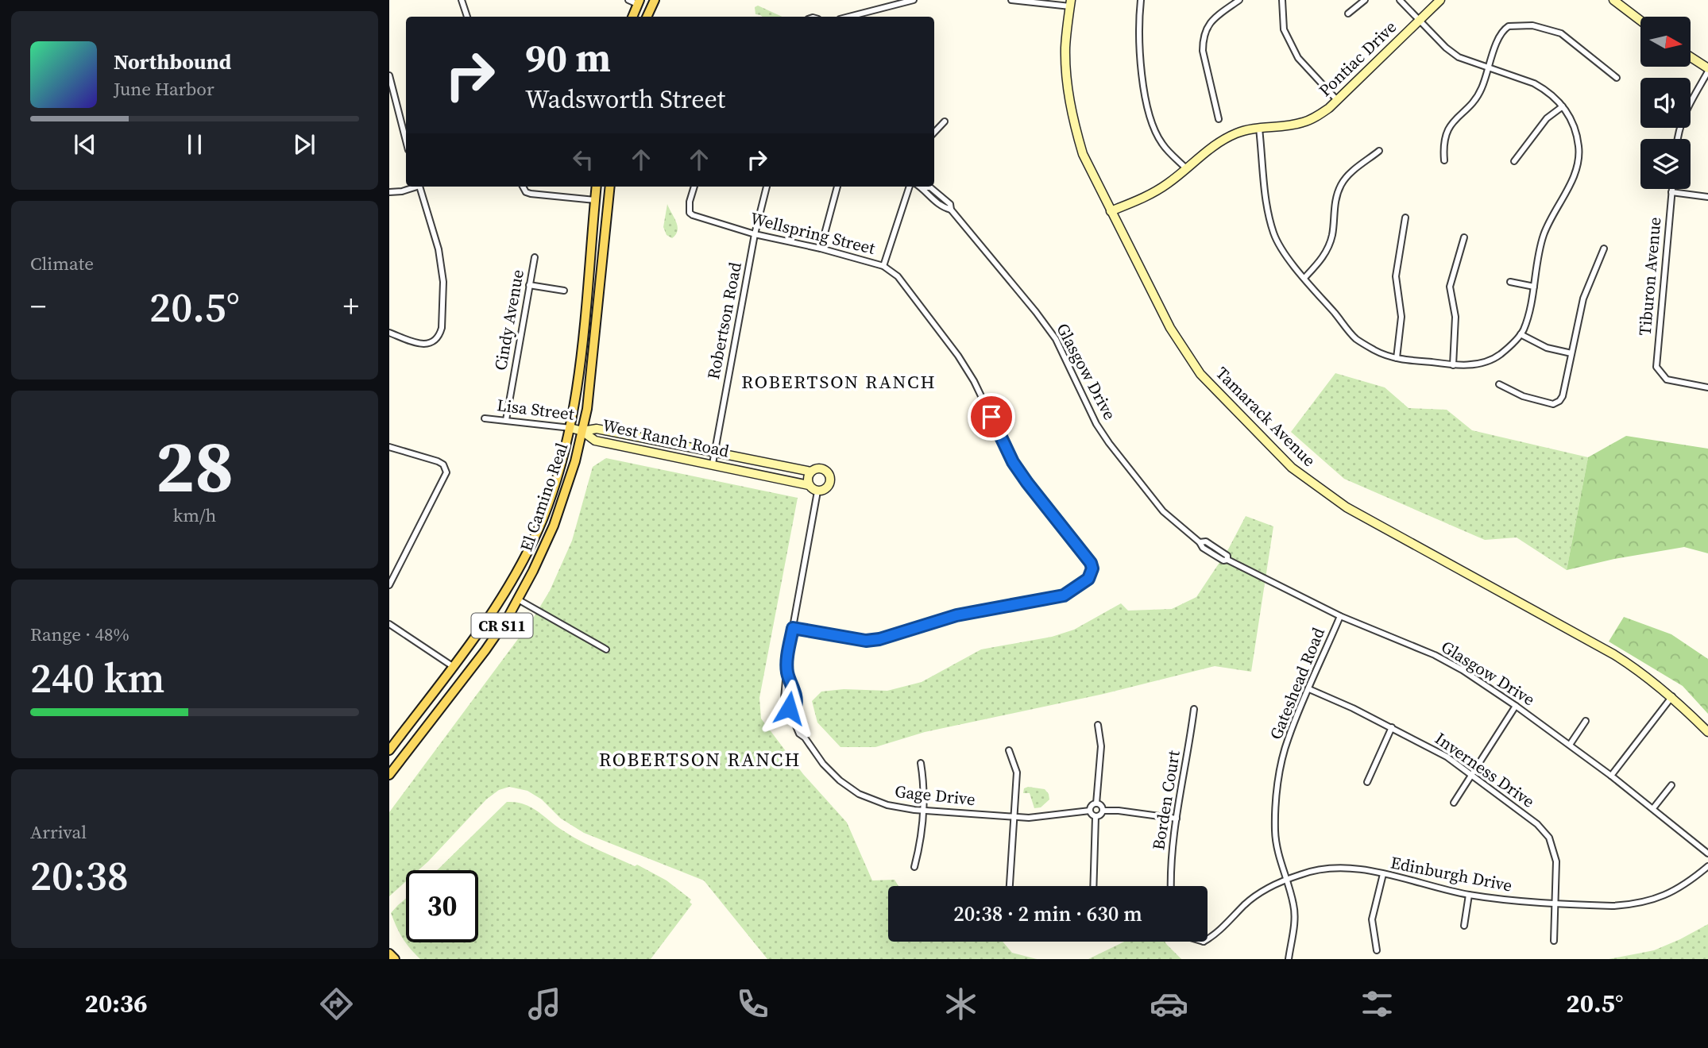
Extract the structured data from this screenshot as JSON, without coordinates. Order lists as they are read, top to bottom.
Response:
{
  "streets": {
    "main road": [
      "Pontiac Drive",
      "Lisa Street",
      "Tamarack Avenue",
      "West Ranch Road",
      "El Camino Real",
      "CR S11"
    ],
    "street": [
      "Wellspring Street",
      "Tiburon Avenue",
      "Cindy Avenue",
      "Robertson Road",
      "Glasgow Drive",
      "Gateshead Road",
      "Inverness Drive",
      "Gage Drive",
      "Borden Court",
      "Edinburgh Drive"
    ]
  },
  "crossings": [
    ["Pontiac Drive", "Tamarack Avenue"],
    ["Wellspring Street", "Robertson Road"],
    ["Wellspring Street", "Gage Drive"],
    ["Cindy Avenue", "Lisa Street"],
    ["Robertson Road", "West Ranch Road"],
    ["Glasgow Drive", "Gateshead Road"],
    ["Lisa Street", "West Ranch Road"],
    ["Lisa Street", "El Camino Real"],
    ["West Ranch Road", "El Camino Real"],
    ["West Ranch Road", "Gage Drive"],
    ["Gateshead Road", "Inverness Drive"],
    ["Gateshead Road", "Edinburgh Drive"],
    ["Inverness Drive", "Edinburgh Drive"]
  ],
  "districts": ["ROBERTSON RANCH", "ROBERTSON RANCH"],
  "north": "right",
  "page": {
    "turn": ["90 m", "Wadsworth Street"],
    "song": ["Northbound", "June Harbor"],
    "tile": [
      "Climate",
      ["28", "km/h"],
      ["Range · 48%", "240 km"],
      ["Arrival", "20:38"]
    ],
    "heat": ["−", "20.5°", "+"],
    "limit": "30",
    "trip": "20:38 · 2 min · 630 m",
    "tabs": ["20:36", "20.5°"]
  }
}
